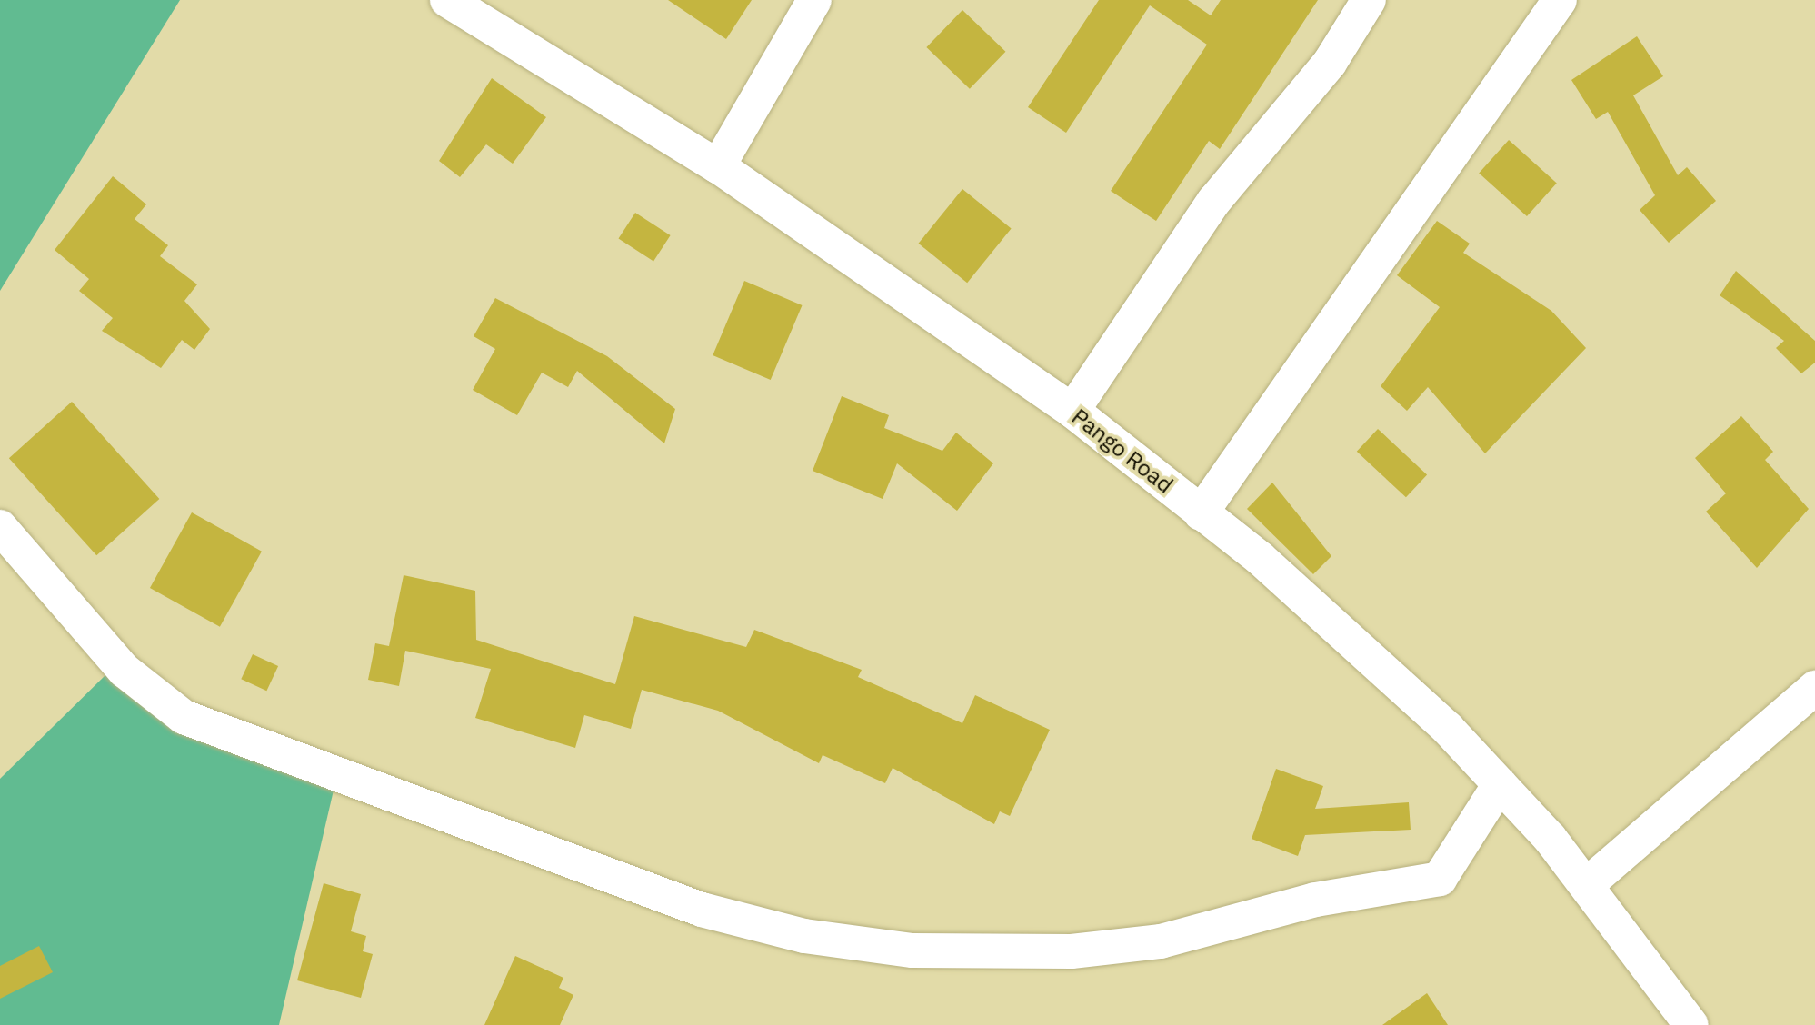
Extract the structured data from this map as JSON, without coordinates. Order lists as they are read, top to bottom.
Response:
{
  "streets": {
    "street": ["Pango Road"]
  }
}
